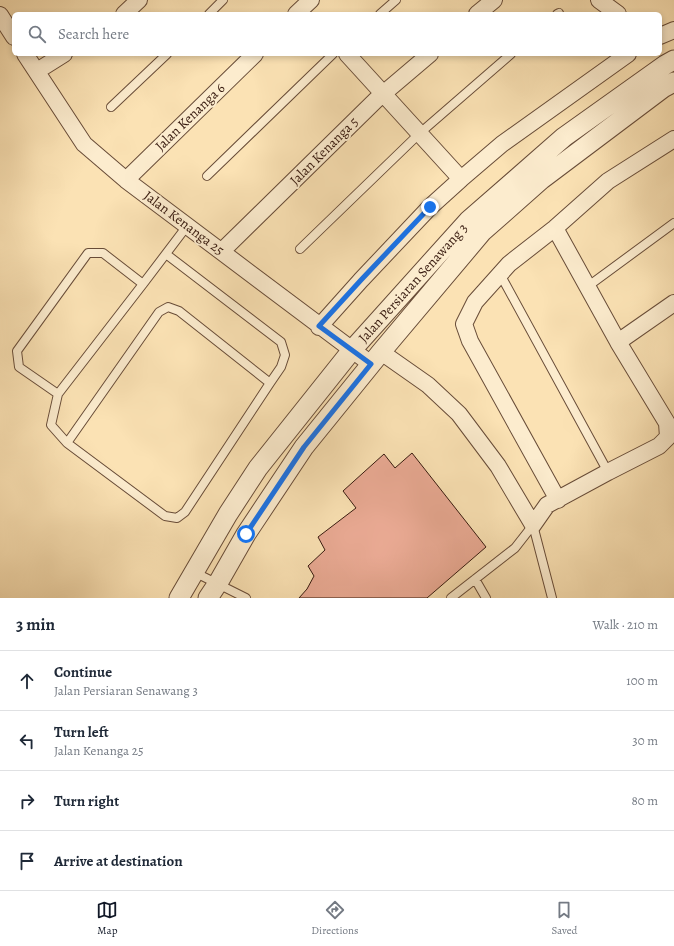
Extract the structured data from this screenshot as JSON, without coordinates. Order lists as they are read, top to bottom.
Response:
{
  "streets": {
    "street": [
      "Jalan Kenanga 6",
      "Jalan Kenanga 5",
      "Jalan Kenanga 25",
      "Jalan Persiaran Senawang 3"
    ]
  },
  "crossings": [
    ["Jalan Kenanga 6", "Jalan Kenanga 25"],
    ["Jalan Kenanga 5", "Jalan Kenanga 25"],
    ["Jalan Kenanga 25", "Jalan Persiaran Senawang 3"]
  ],
  "page": {
    "search": "Search here",
    "heading": ["3 min", "Walk · 210 m"],
    "list": [
      ["Continue", "Jalan Persiaran Senawang 3", "100 m"],
      ["Turn left", "Jalan Kenanga 25", "30 m"],
      ["Turn right", "80 m"],
      "Arrive at destination"
    ],
    "nav": ["Map", "Directions", "Saved"]
  }
}
